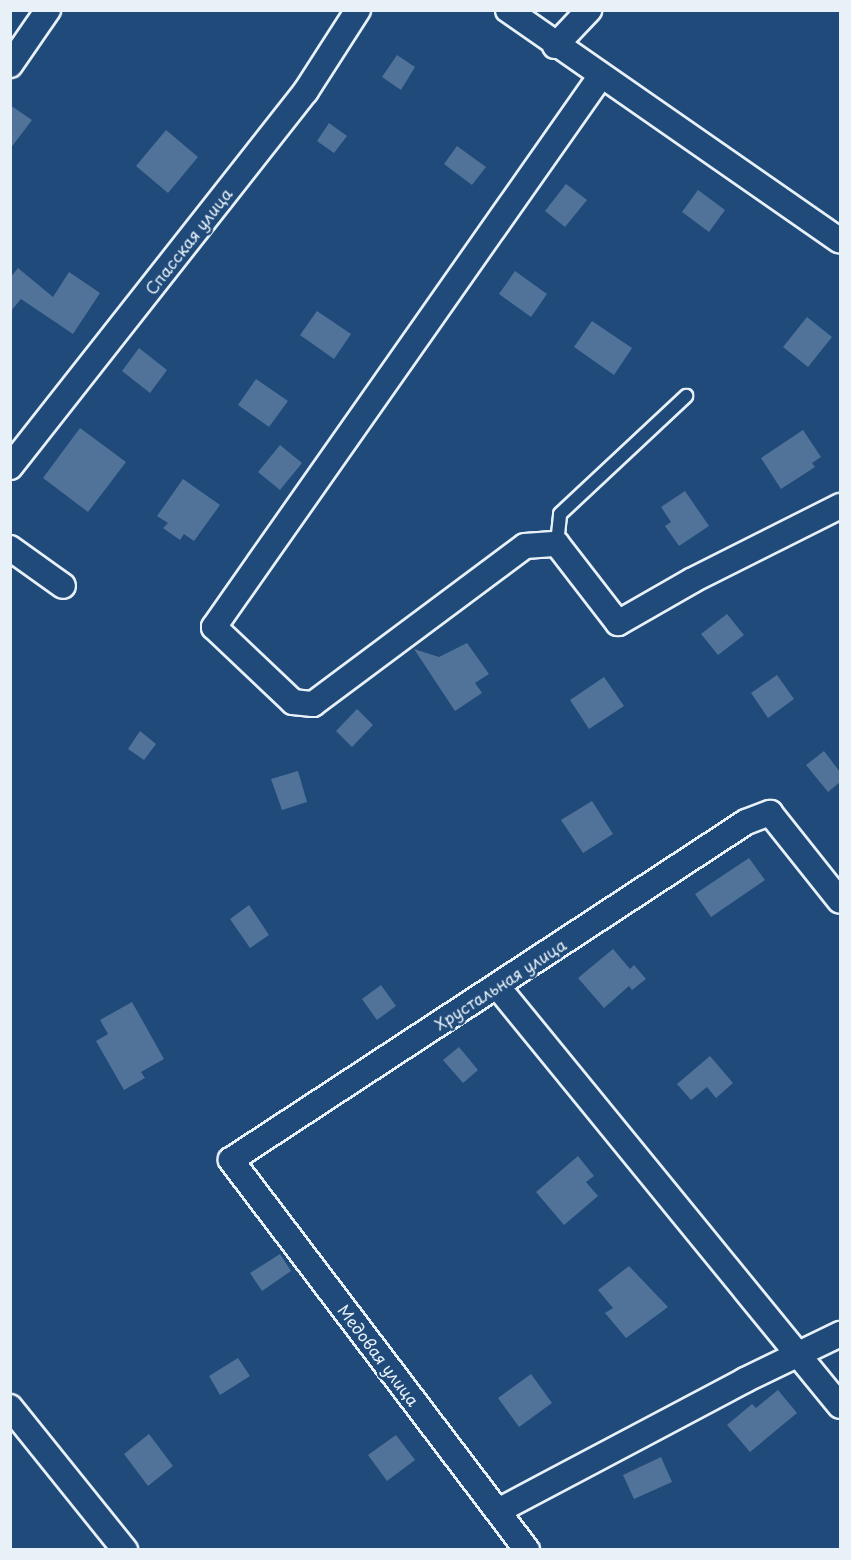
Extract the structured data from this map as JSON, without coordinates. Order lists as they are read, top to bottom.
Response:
{
  "streets": {
    "street": ["Спасская улица", "Хрустальная улица", "Медовая улица"]
  },
  "crossings": [
    ["Хрустальная улица", "Медовая улица"]
  ]
}
